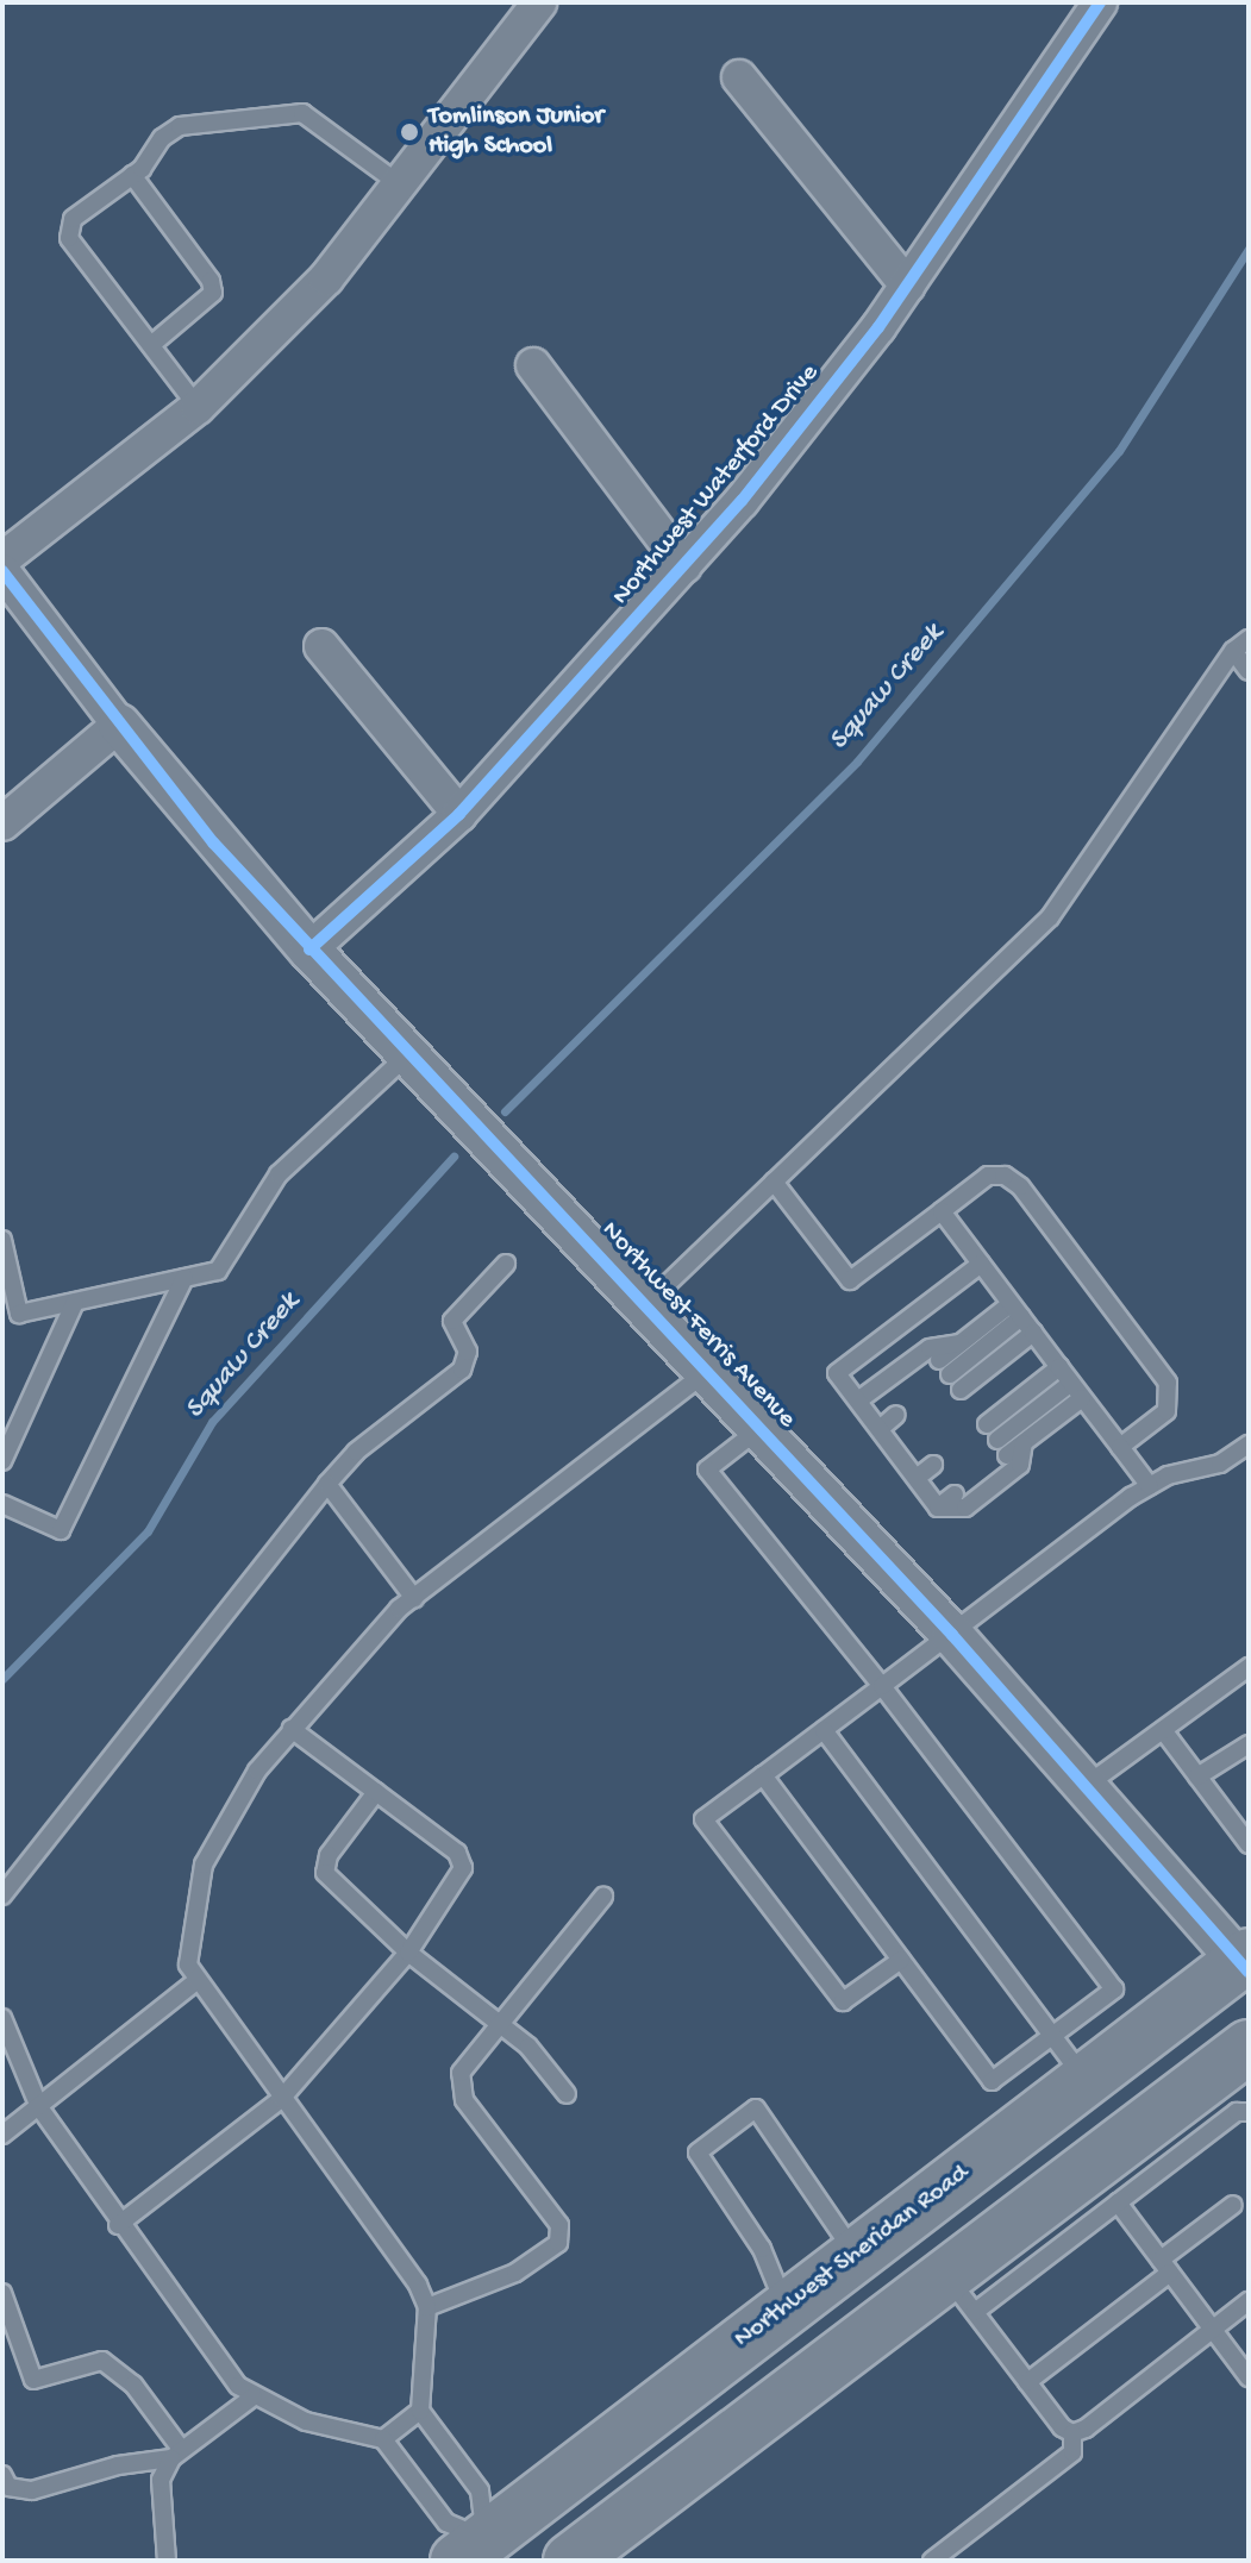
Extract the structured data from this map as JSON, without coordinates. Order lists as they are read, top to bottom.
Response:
{
  "streets": {
    "main road": ["Northwest Sheridan Road"],
    "street": ["Northwest Waterford Drive", "Northwest Ferris Avenue"]
  },
  "crossings": [
    ["Northwest Waterford Drive", "Northwest Ferris Avenue"],
    ["Northwest Ferris Avenue", "Northwest Sheridan Road"]
  ],
  "water": ["Squaw Creek"],
  "places": ["Tomlinson Junior High School"]
}
